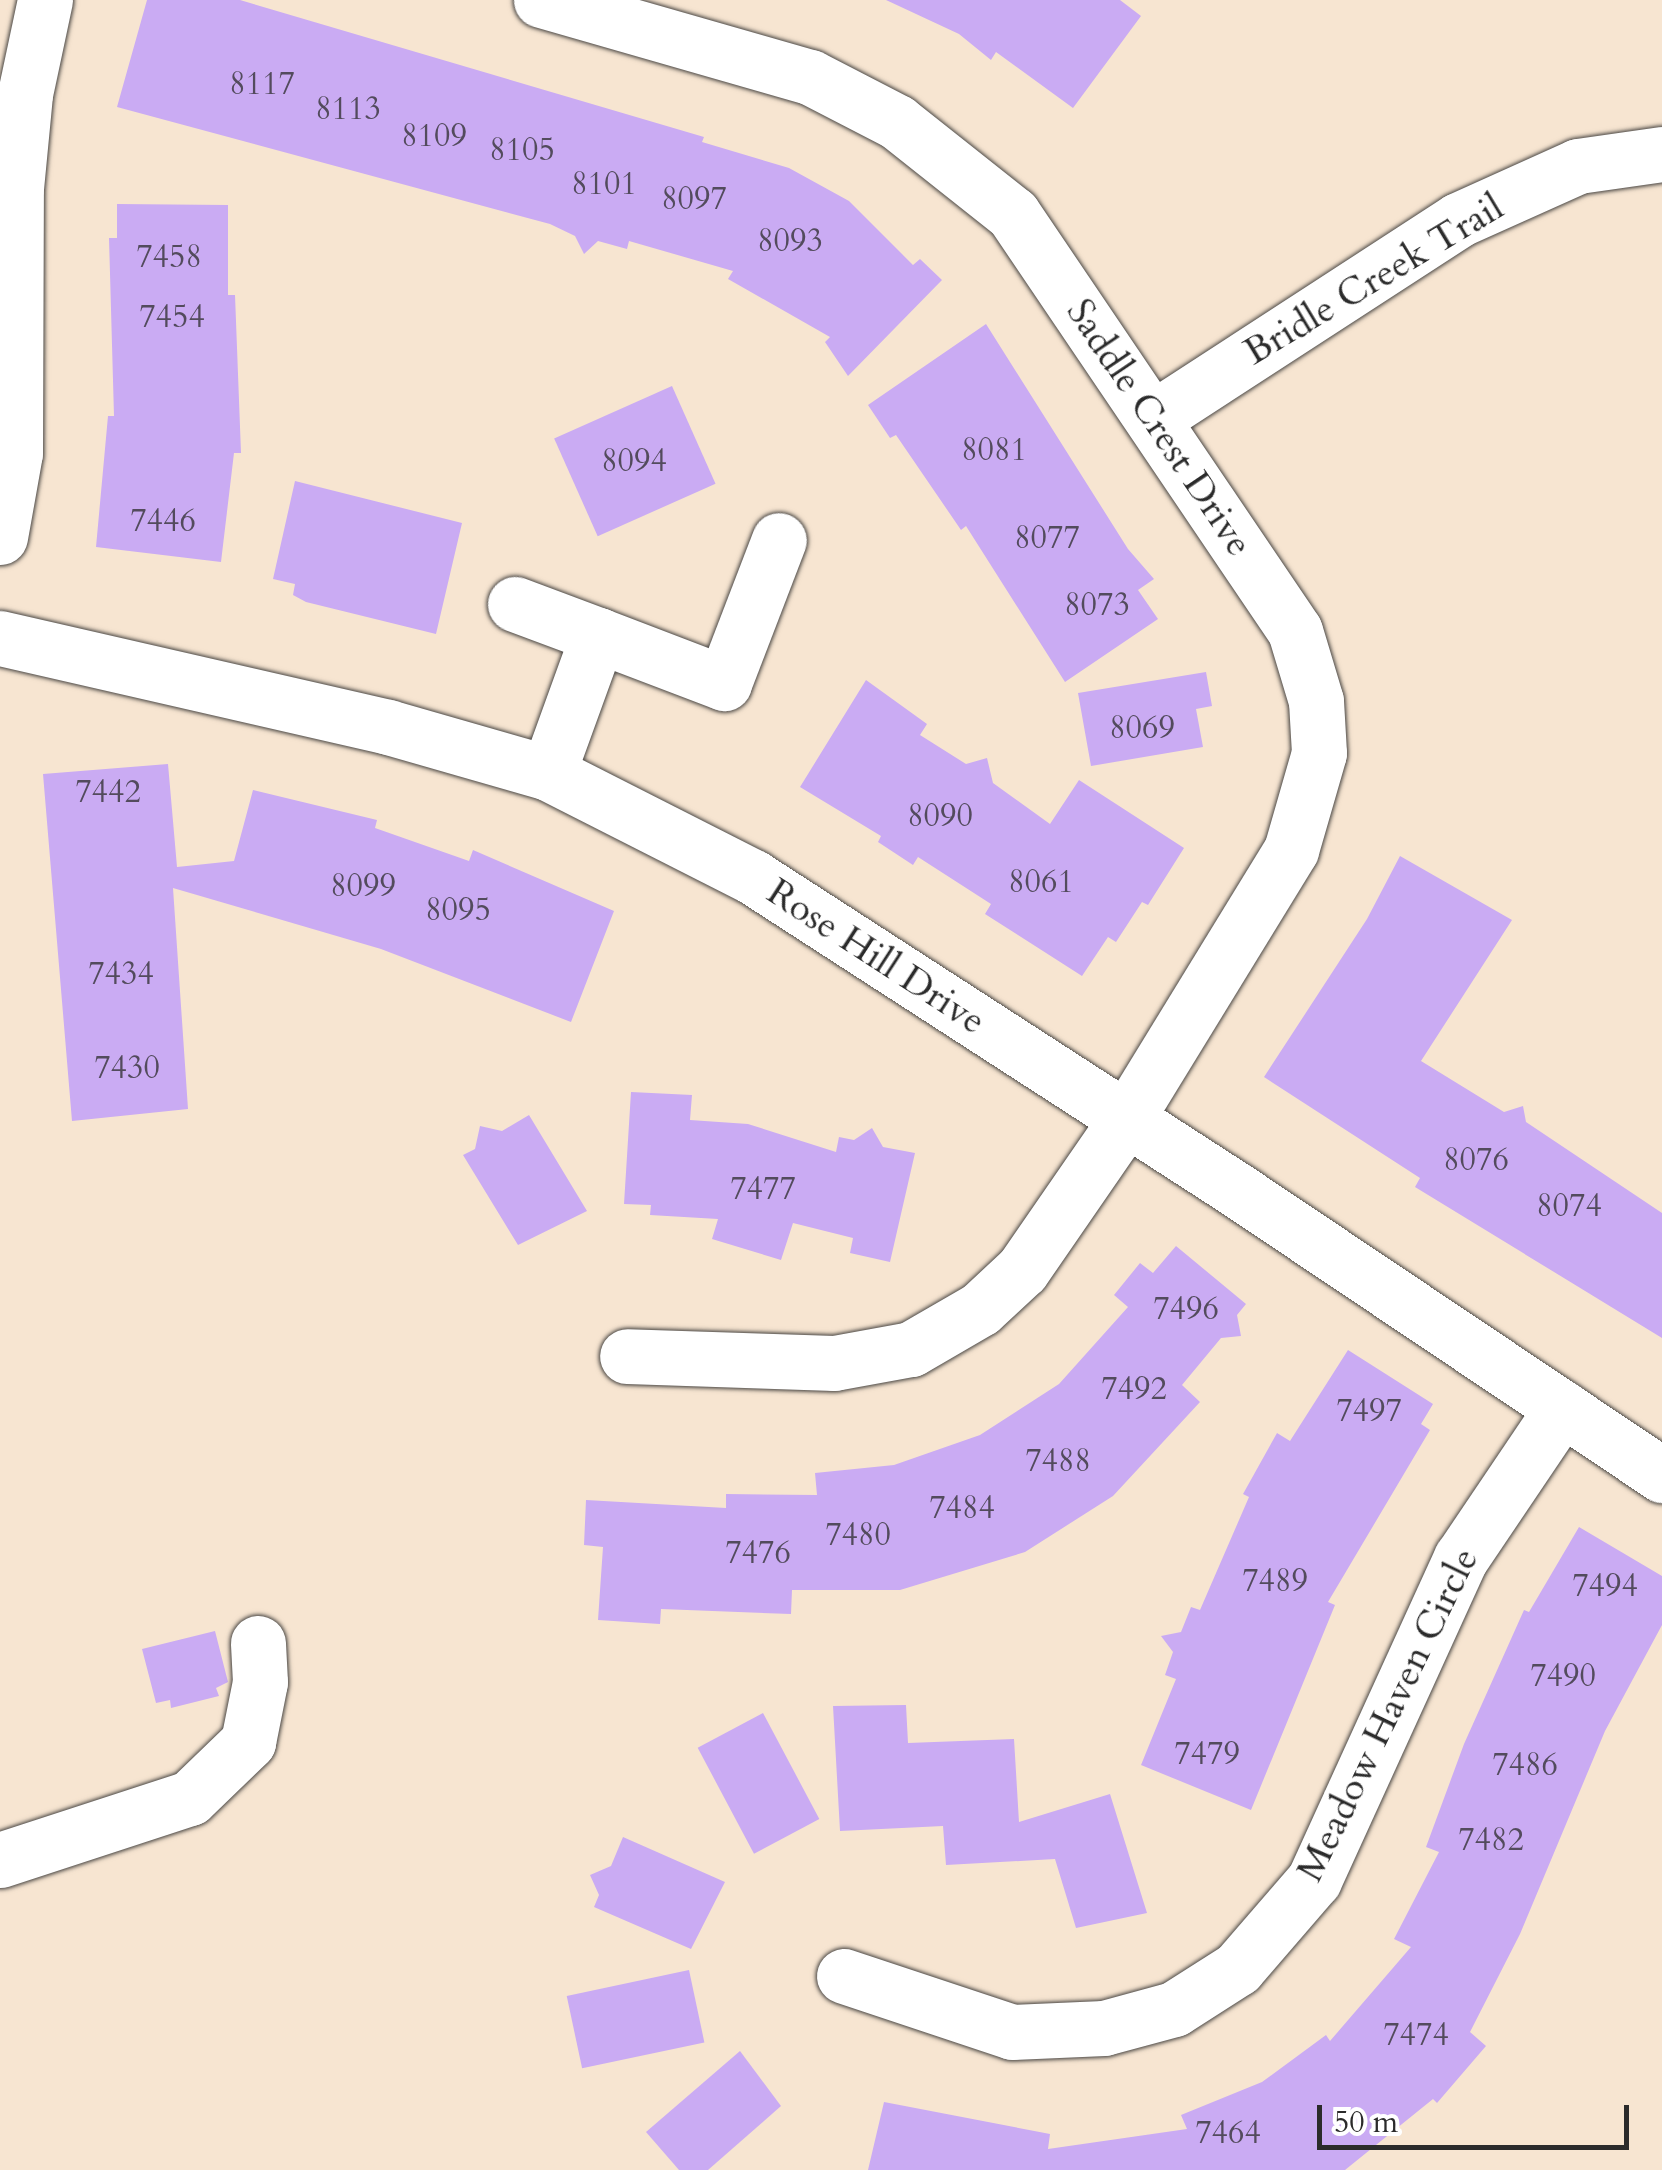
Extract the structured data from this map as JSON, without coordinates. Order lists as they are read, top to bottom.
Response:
{
  "streets": {
    "street": [
      "Bridle Creek Trail",
      "Saddle Crest Drive",
      "Rose Hill Drive",
      "Meadow Haven Circle"
    ]
  },
  "crossings": [
    ["Bridle Creek Trail", "Saddle Crest Drive"],
    ["Saddle Crest Drive", "Rose Hill Drive"],
    ["Rose Hill Drive", "Meadow Haven Circle"]
  ],
  "house_numbers": [
    "8117",
    "8113",
    "8109",
    "8105",
    "8101",
    "8097",
    "8093",
    "7458",
    "7454",
    "8081",
    "8094",
    "7446",
    "8077",
    "8073",
    "8069",
    "7442",
    "8090",
    "8061",
    "8099",
    "8095",
    "7434",
    "7430",
    "8076",
    "7477",
    "8074",
    "7496",
    "7492",
    "7497",
    "7488",
    "7484",
    "7480",
    "7476",
    "7489",
    "7494",
    "7490",
    "7479",
    "7486",
    "7482",
    "7474",
    "7464"
  ],
  "scale_bar": "50 m"
}
